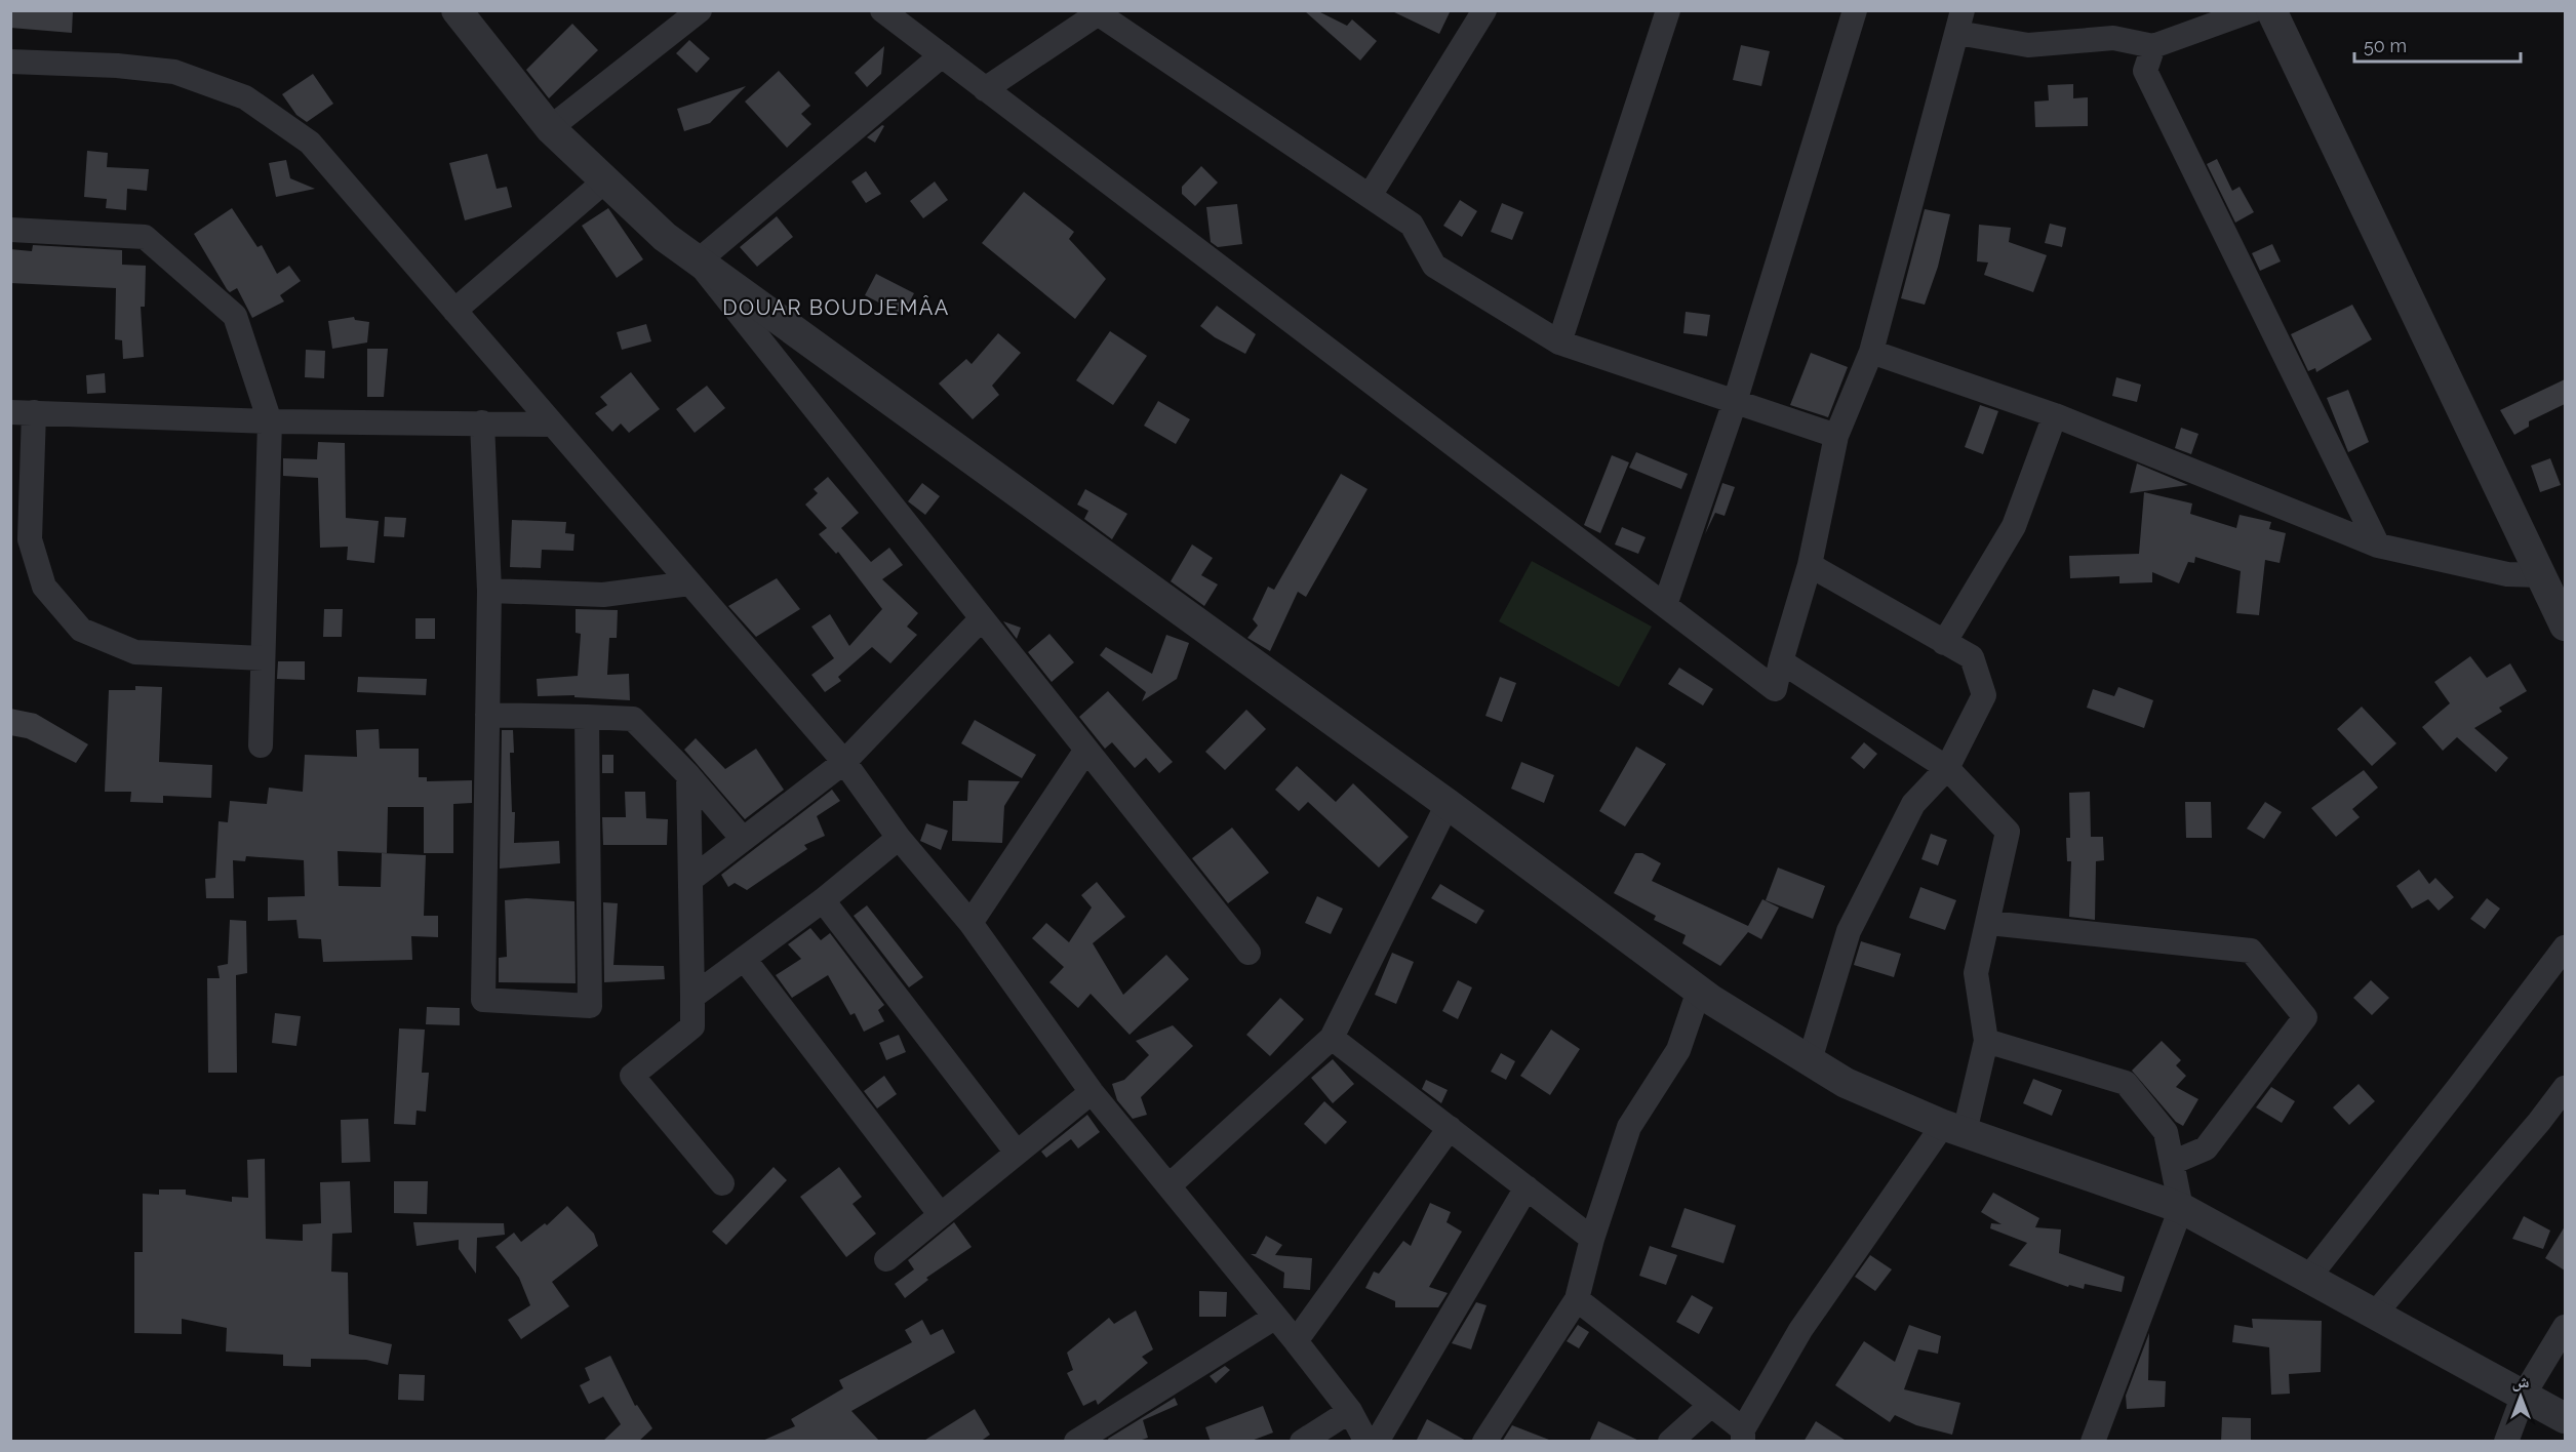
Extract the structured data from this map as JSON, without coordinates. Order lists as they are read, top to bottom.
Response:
{
  "districts": ["DOUAR BOUDJEMÂA"],
  "scale_bar": "50 m",
  "north": "top"
}
